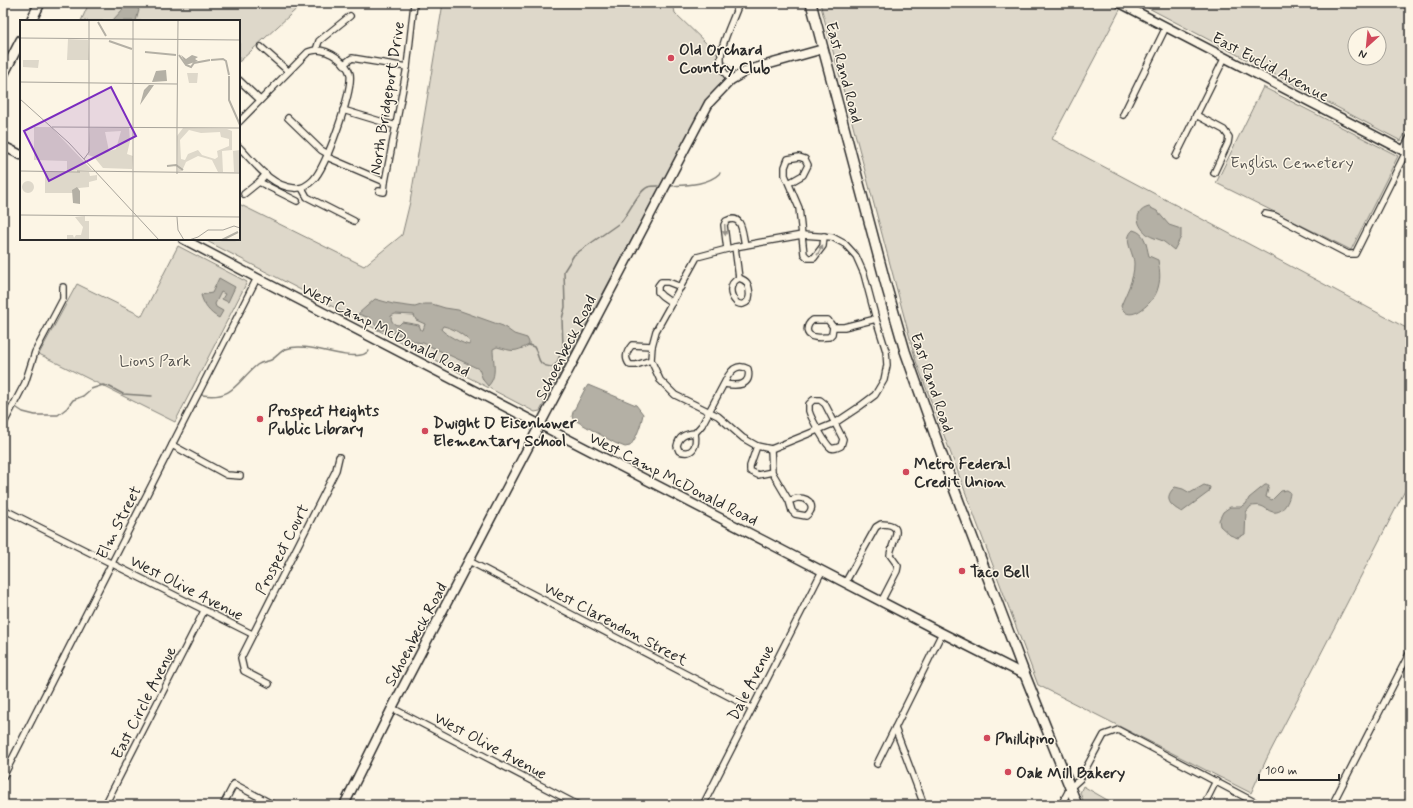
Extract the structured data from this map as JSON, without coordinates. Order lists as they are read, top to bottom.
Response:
{
  "streets": {
    "main road": [
      "East Euclid Avenue",
      "East Rand Road",
      "West Camp McDonald Road",
      "Schoenbeck Road"
    ],
    "street": [
      "North Bridgeport Drive",
      "Elm Street",
      "Prospect Court",
      "West Olive Avenue",
      "West Clarendon Street",
      "Dale Avenue",
      "East Circle Avenue"
    ]
  },
  "crossings": [
    ["East Rand Road", "West Camp McDonald Road"],
    ["East Rand Road", "Schoenbeck Road"],
    ["West Camp McDonald Road", "Schoenbeck Road"],
    ["West Camp McDonald Road", "Elm Street"],
    ["West Camp McDonald Road", "Dale Avenue"],
    ["Schoenbeck Road", "West Olive Avenue"],
    ["Schoenbeck Road", "West Clarendon Street"],
    ["Elm Street", "West Olive Avenue"],
    ["Prospect Court", "West Olive Avenue"],
    ["West Olive Avenue", "East Circle Avenue"],
    ["West Clarendon Street", "Dale Avenue"]
  ],
  "parks": ["English Cemetery", "Lions Park"],
  "places": [
    "Old Orchard Country Club",
    "Prospect Heights Public Library",
    "Dwight D Eisenhower Elementary School",
    "Metro Federal Credit Union",
    "Taco Bell",
    "Phillipino",
    "Oak Mill Bakery"
  ],
  "scale_bar": "100 m",
  "north": "bottom left"
}
